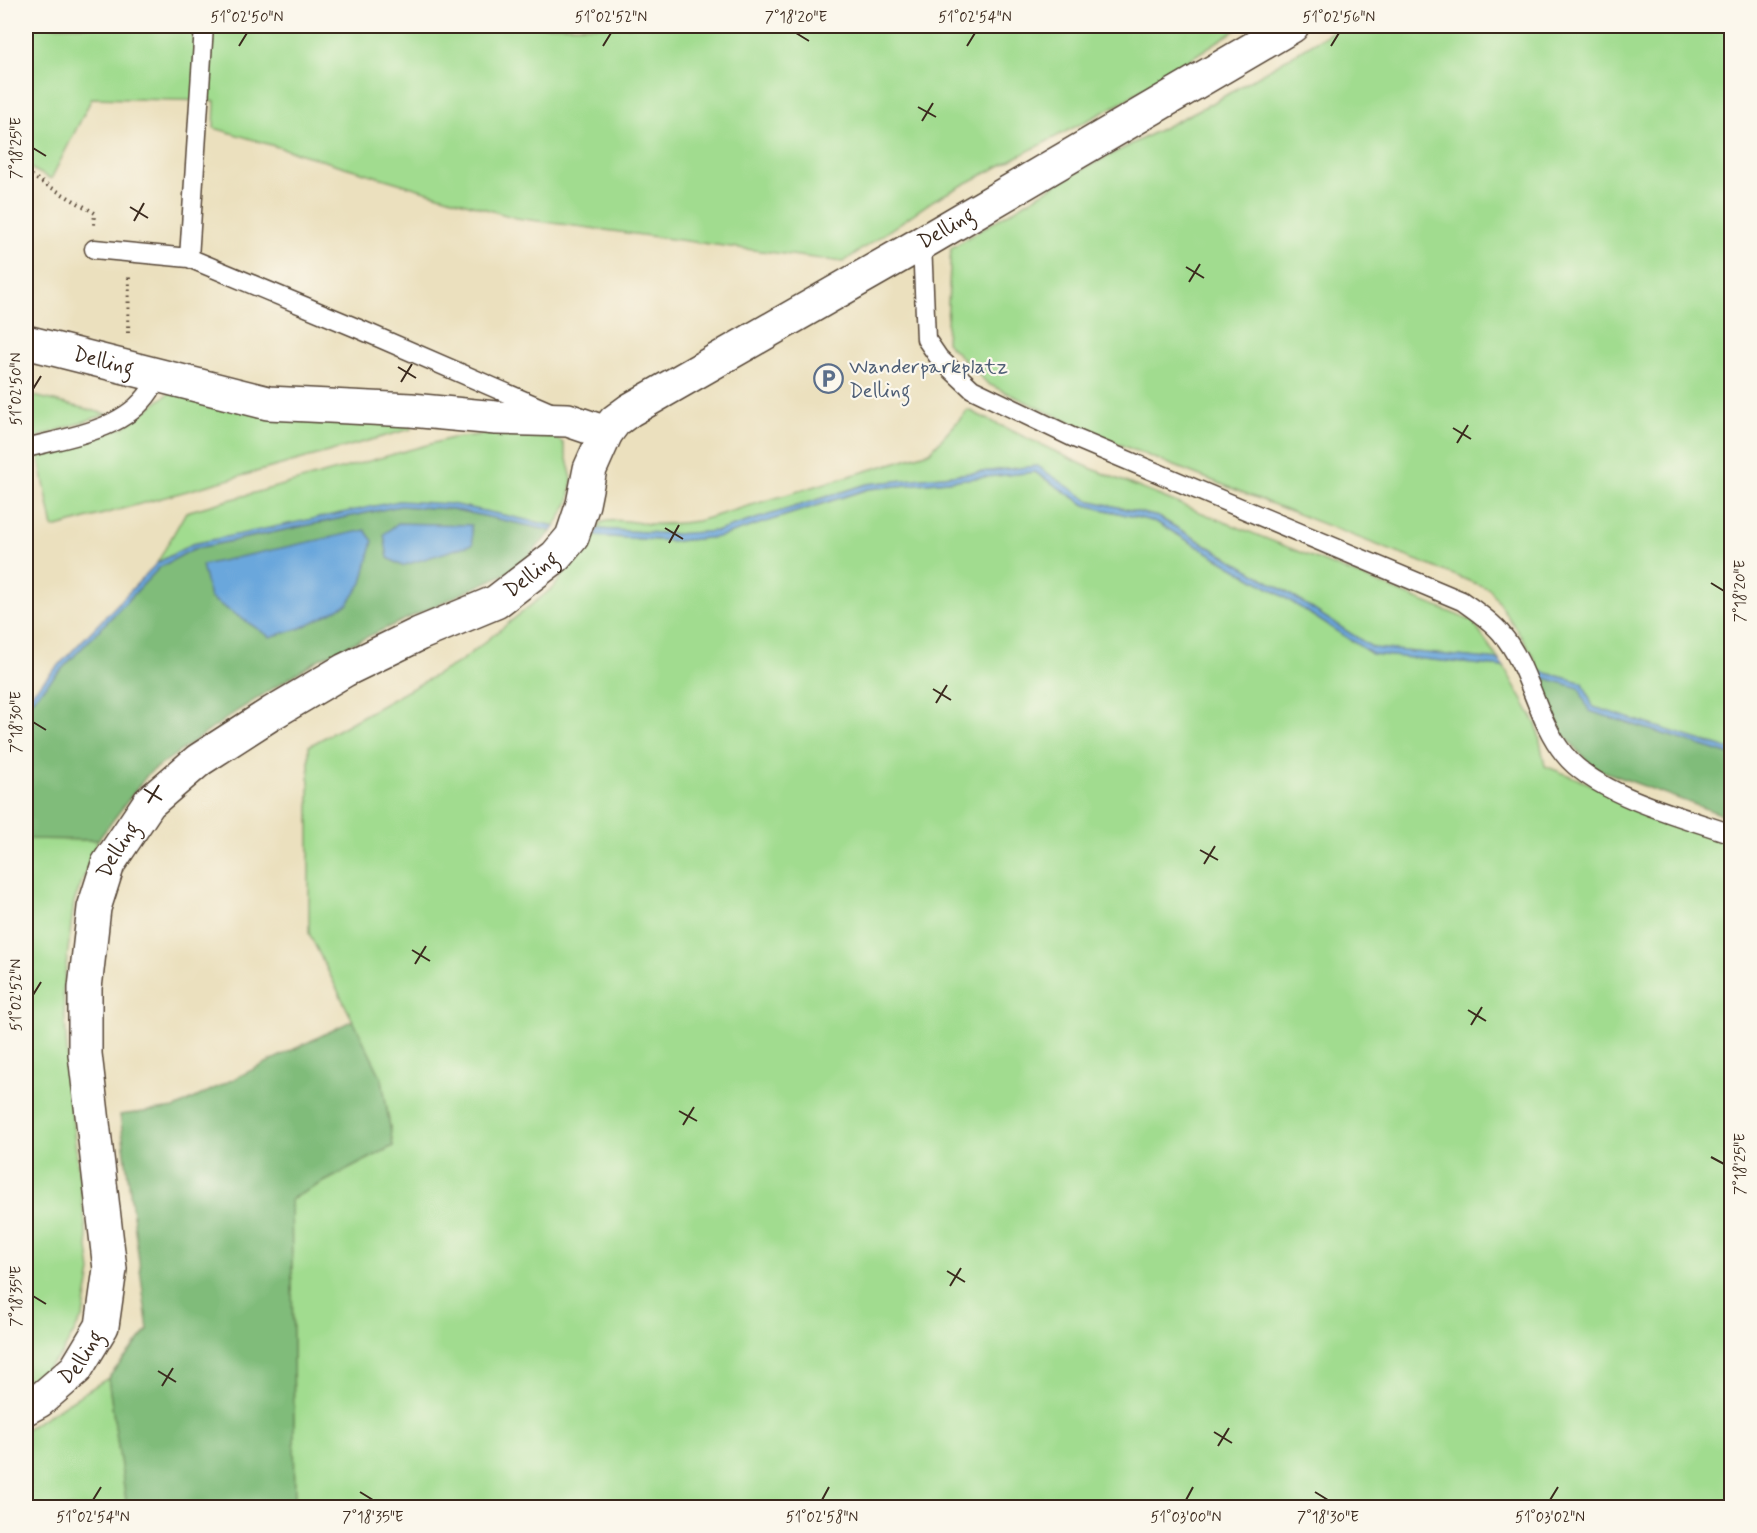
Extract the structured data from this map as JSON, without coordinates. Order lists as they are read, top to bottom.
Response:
{
  "streets": {
    "street": ["Delling"]
  },
  "places": {
    "parking": ["Wanderparkplatz Delling"]
  },
  "coordinates": [
    "51°02'50\"N",
    "51°02'52\"N",
    "7°18'20\"E",
    "51°02'54\"N",
    "51°02'56\"N",
    "7°18'25\"E",
    "7°18'30\"E",
    "7°18'35\"E",
    "51°02'58\"N",
    "51°03'00\"N",
    "51°03'02\"N"
  ]
}
